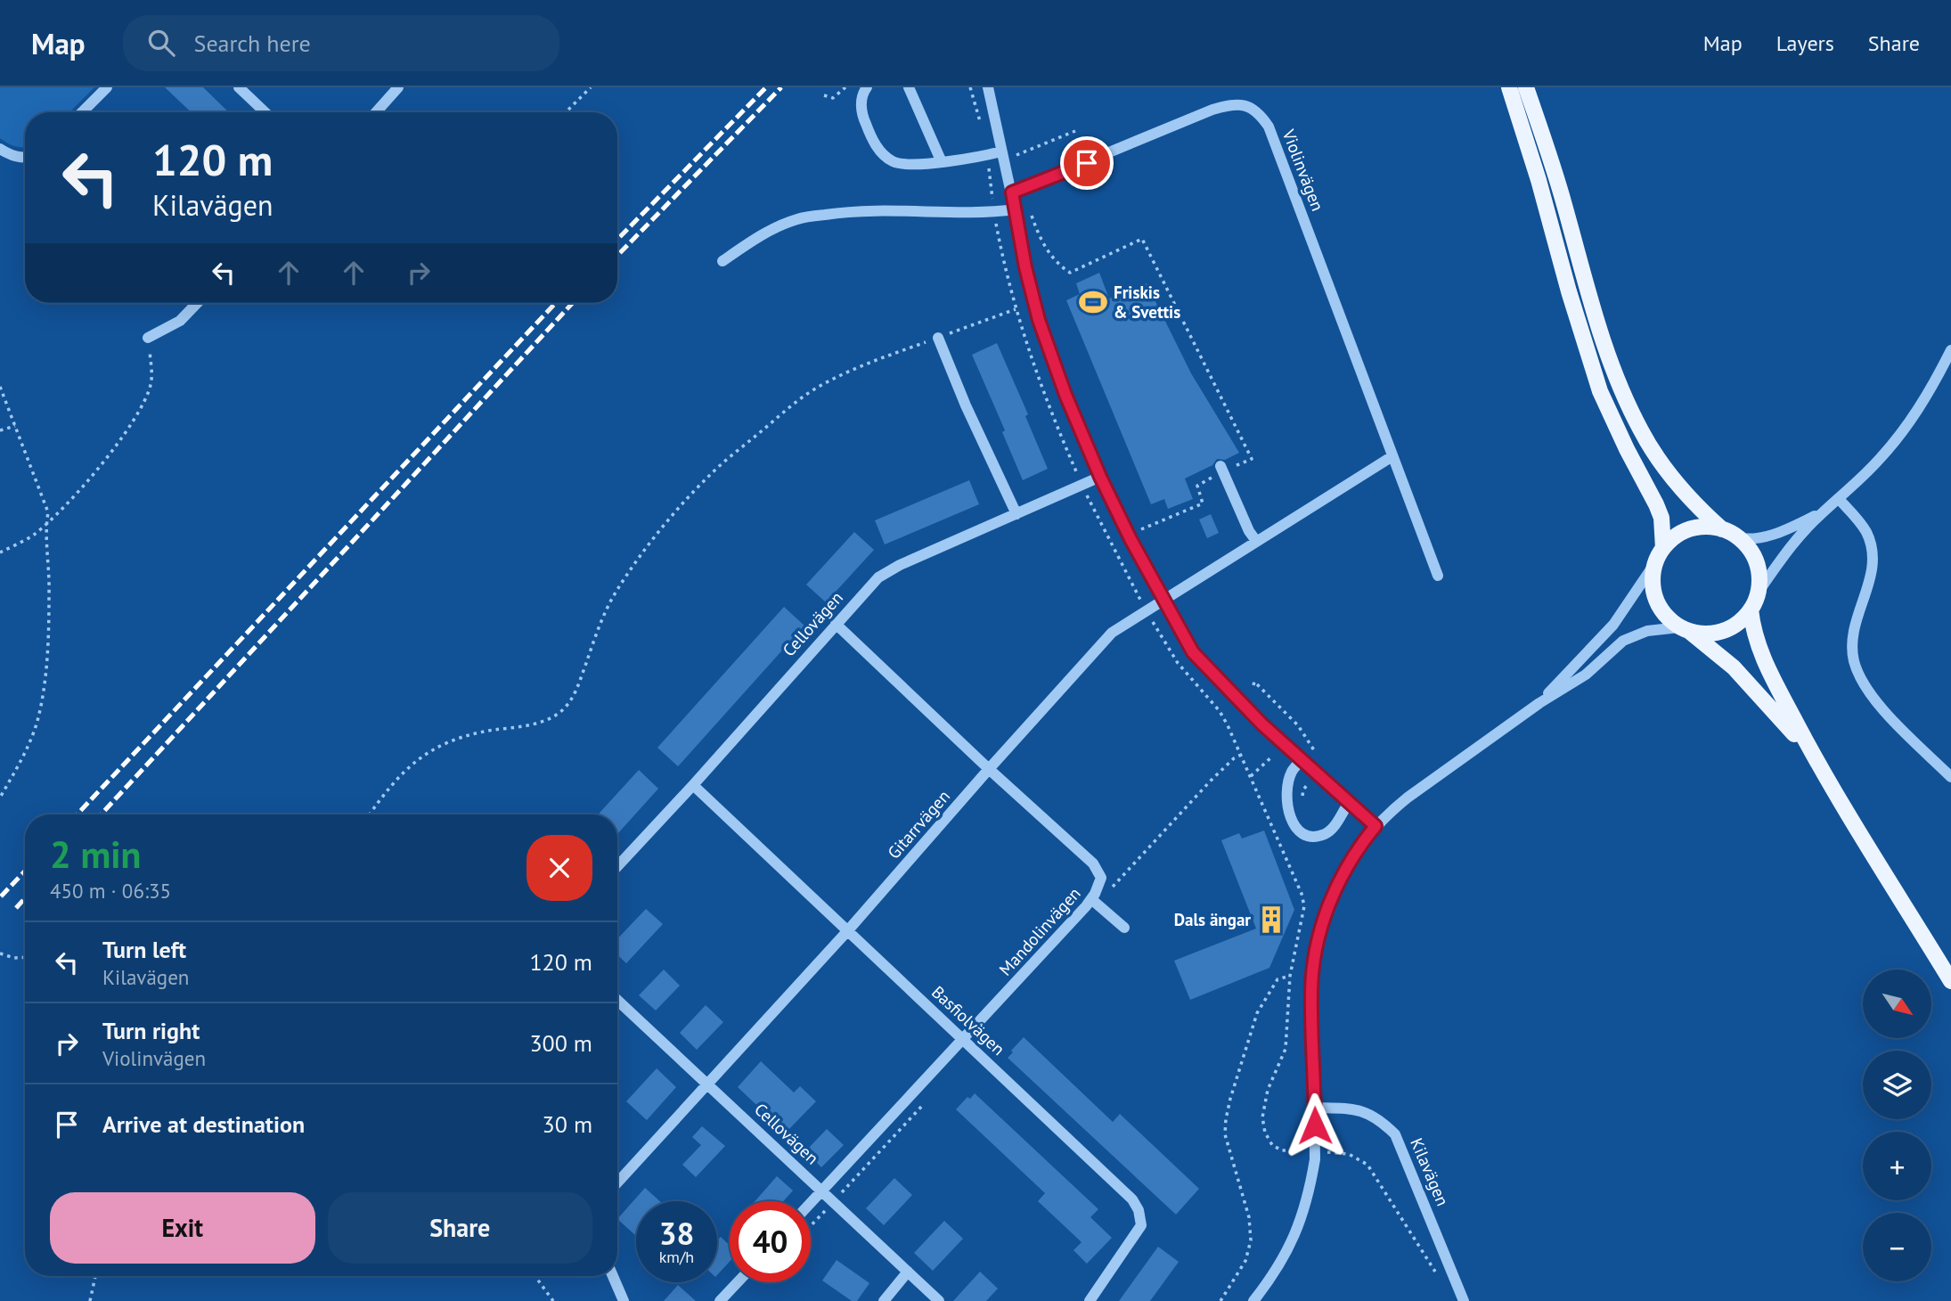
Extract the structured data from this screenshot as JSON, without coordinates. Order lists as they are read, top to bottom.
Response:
{
  "streets": {
    "street": [
      "Violinvägen",
      "Cellovägen",
      "Gitarrvägen",
      "Mandolinvägen",
      "Basfiolvägen",
      "Kilavägen"
    ]
  },
  "crossings": [
    ["Cellovägen", "Gitarrvägen"],
    ["Cellovägen", "Mandolinvägen"],
    ["Cellovägen", "Basfiolvägen"],
    ["Gitarrvägen", "Mandolinvägen"],
    ["Gitarrvägen", "Basfiolvägen"],
    ["Mandolinvägen", "Basfiolvägen"]
  ],
  "places": {
    "sports": ["Friskis & Svettis"],
    "building": ["Dals ängar"]
  },
  "north": "bottom right",
  "page": {
    "header": "Map",
    "search": "Search here",
    "nav": ["Map", "Layers", "Share"],
    "turn": ["120 m", "Kilavägen"],
    "heading": ["2 min", "450 m · 06:35"],
    "list": [
      {
        "name": "Turn left",
        "note": "Kilavägen",
        "value": "120 m"
      },
      {
        "name": "Turn right",
        "note": "Violinvägen",
        "value": "300 m"
      },
      {
        "name": "Arrive at destination",
        "value": "30 m"
      }
    ],
    "map_buttons": ["+", "−"],
    "buttons": ["Exit", "Share"],
    "speed": "38 km/h",
    "limit": "40"
  }
}
